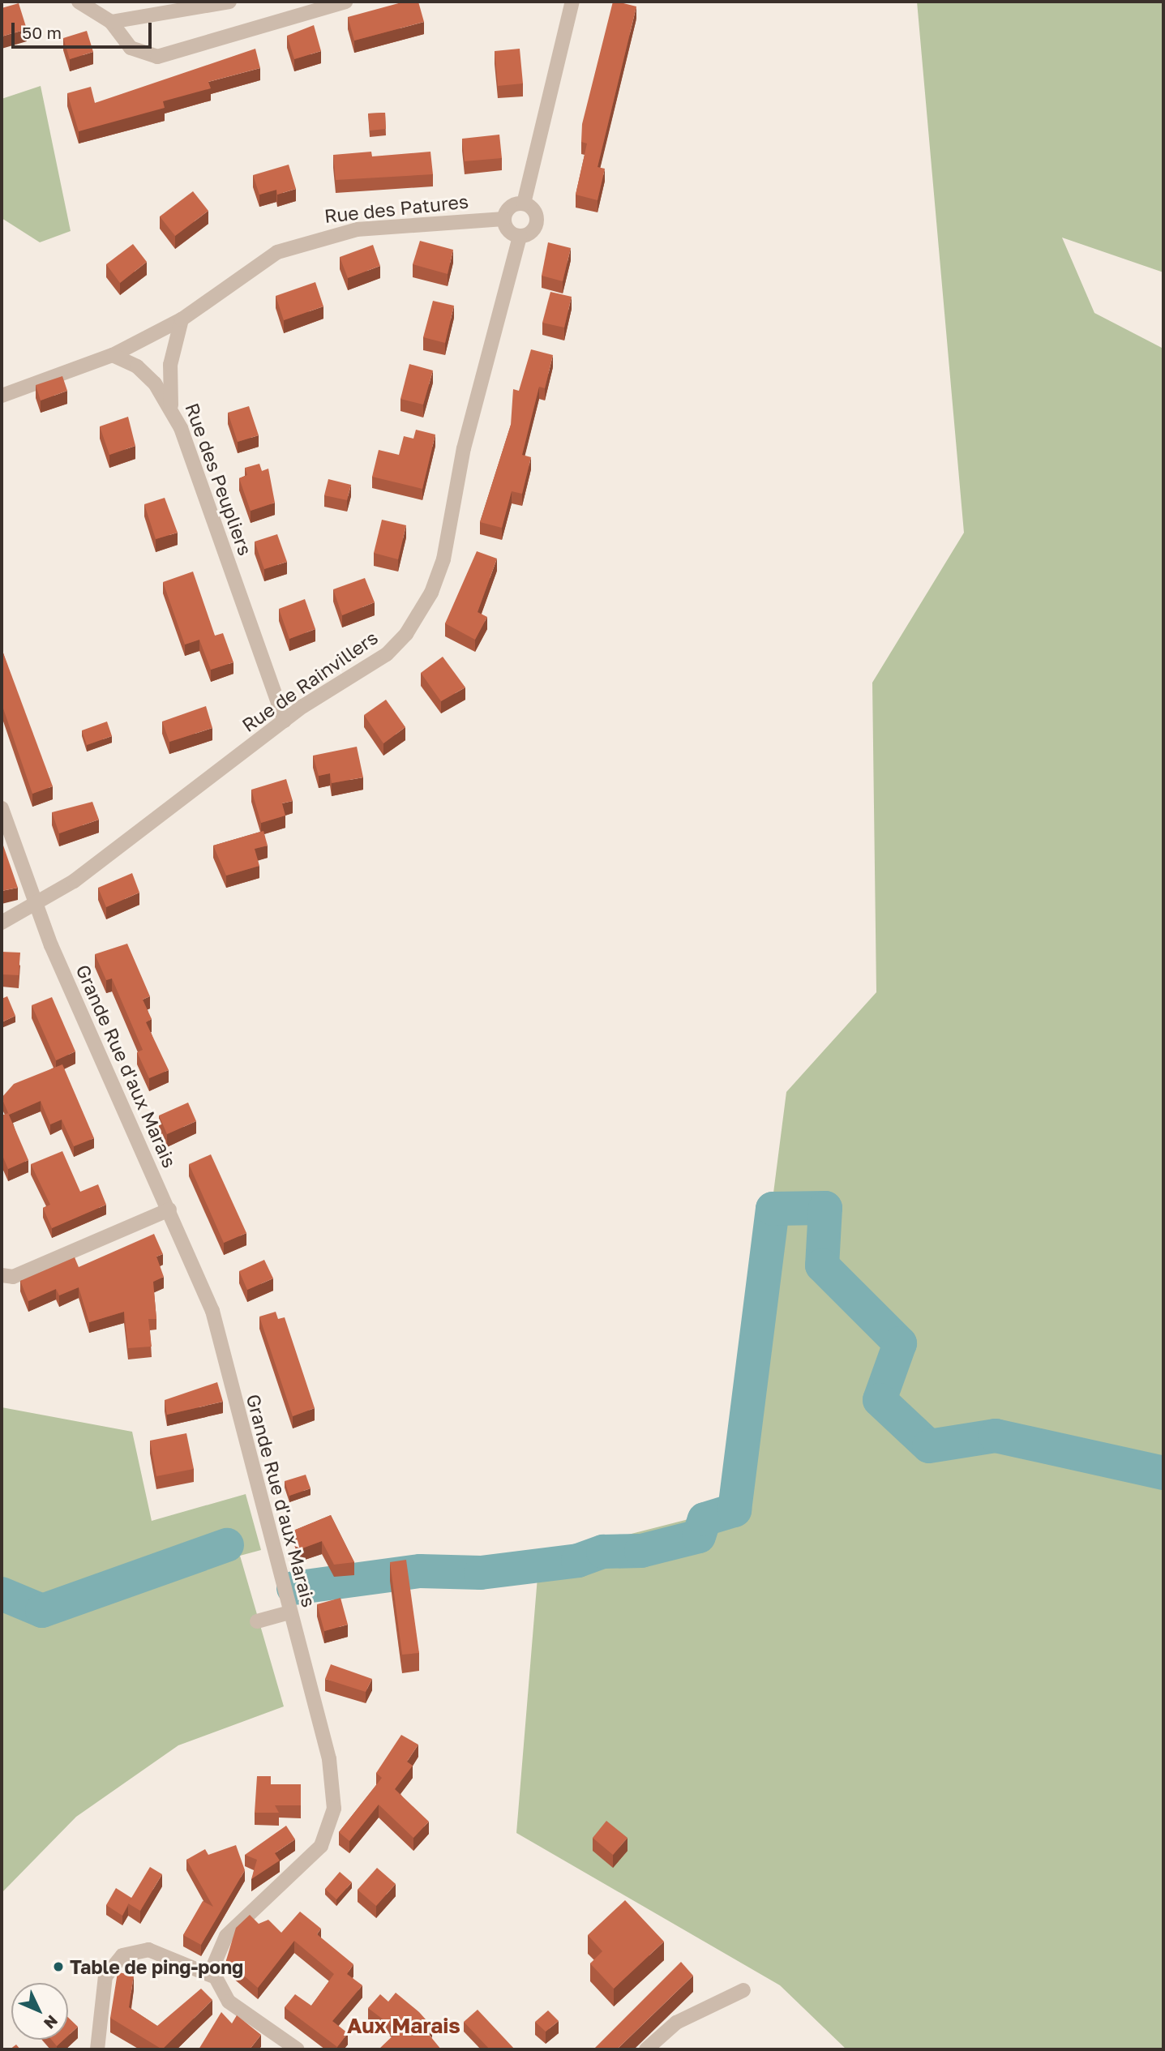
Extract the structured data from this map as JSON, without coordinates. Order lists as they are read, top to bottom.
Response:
{
  "streets": {
    "street": [
      "Rue des Patures",
      "Rue des Peupliers",
      "Rue de Rainvillers",
      "Grande Rue d'aux Marais"
    ]
  },
  "crossings": [
    ["Rue des Patures", "Rue des Peupliers"],
    ["Rue des Patures", "Rue de Rainvillers"],
    ["Rue des Peupliers", "Rue de Rainvillers"],
    ["Rue de Rainvillers", "Grande Rue d'aux Marais"]
  ],
  "districts": ["Aux Marais"],
  "places": ["Table de ping-pong"],
  "scale_bar": "50 m",
  "north": "bottom right"
}
